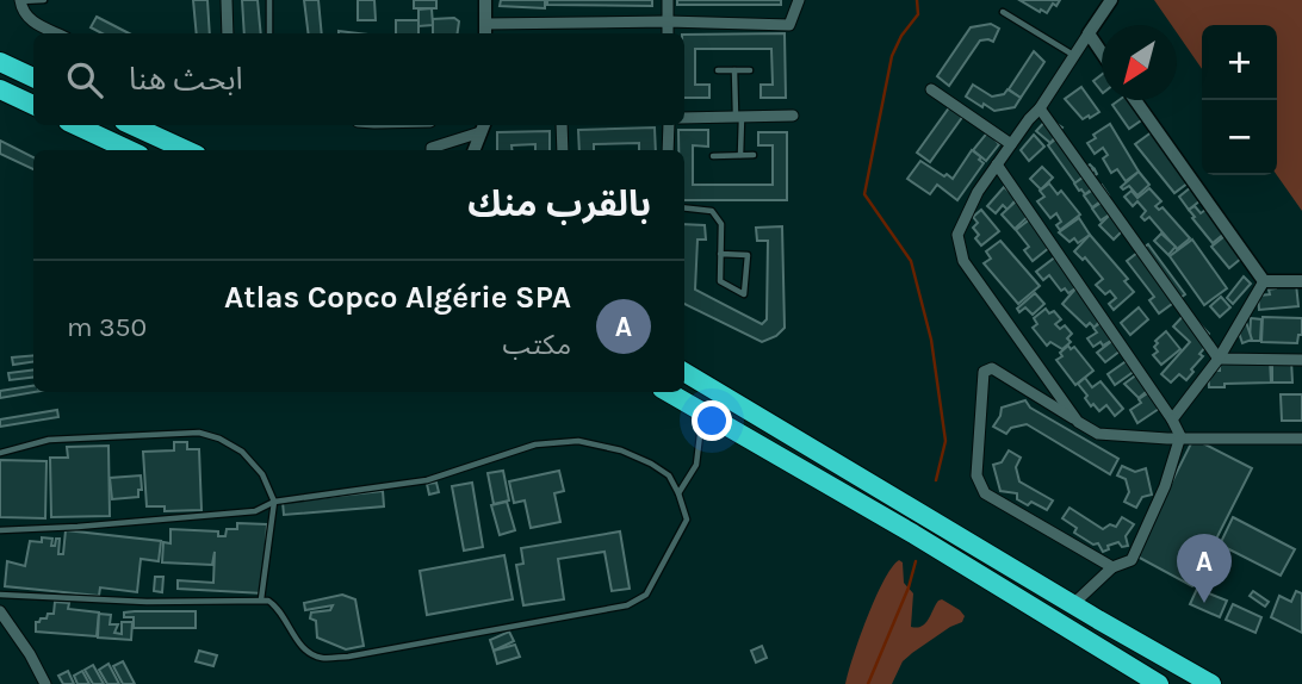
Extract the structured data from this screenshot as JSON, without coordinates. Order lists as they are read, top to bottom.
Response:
{
  "north": "bottom left",
  "page": {
    "map_buttons": ["+", "−"],
    "search": "ابحث هنا",
    "heading": "بالقرب منك",
    "list": [
      {
        "mark": "A",
        "name": "Atlas Copco Algérie SPA",
        "note": "مكتب",
        "value": "350 m"
      }
    ],
    "pins": "A"
  }
}
